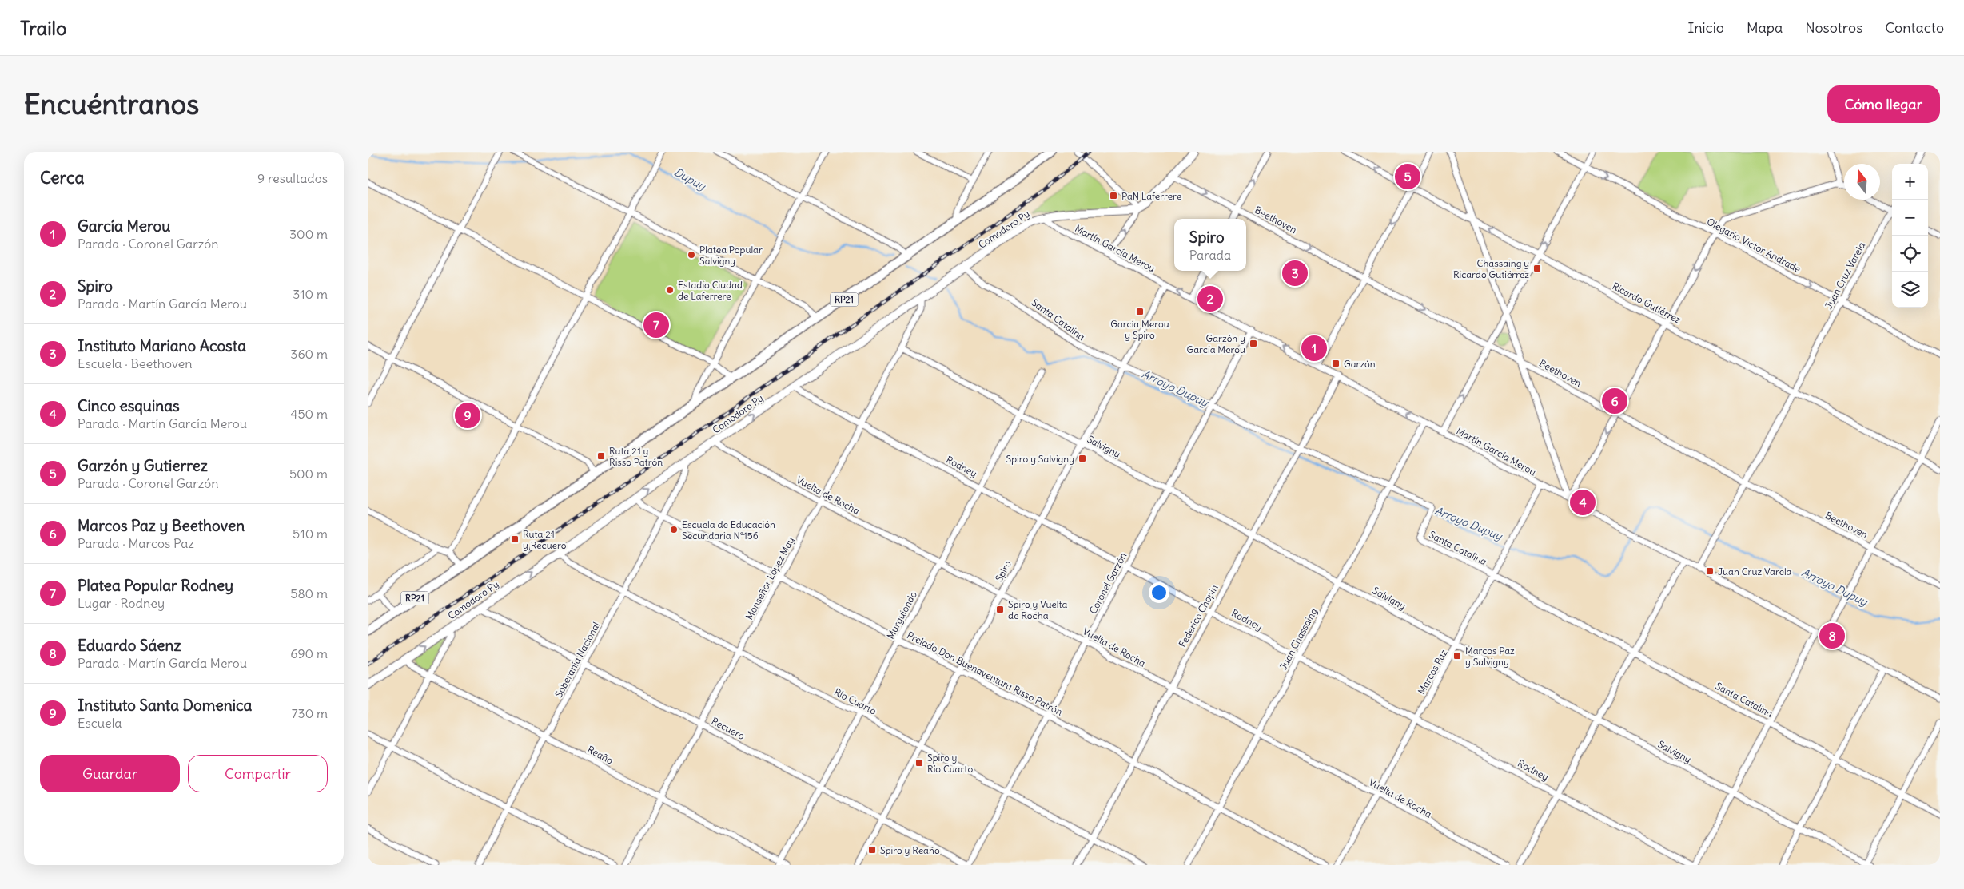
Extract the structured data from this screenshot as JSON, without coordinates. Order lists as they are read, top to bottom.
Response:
{
  "streets": {
    "main road": ["Comodoro Py", "RP21"],
    "street": [
      "Beethoven",
      "Olegario Victor Andrade",
      "Martín García Merou",
      "Juan Cruz Varela",
      "Ricardo Gutiérrez",
      "Santa Catalina",
      "Salvigny",
      "Rodney",
      "Vuelta de Rocha",
      "Spiro",
      "Monseñor López May",
      "Coronel Garzón",
      "Murguiondo",
      "Federico Chopin",
      "Juan Chassaing",
      "Soberanía Nacional",
      "Marcos Paz",
      "Prelado Don Buenaventura Risso Patrón",
      "Río Cuarto",
      "Recuero",
      "Reaño"
    ]
  },
  "crossings": [
    ["Beethoven", "Juan Cruz Varela"],
    ["Comodoro Py", "Martín García Merou"],
    ["Comodoro Py", "Santa Catalina"],
    ["Comodoro Py", "Rodney"],
    ["Comodoro Py", "Vuelta de Rocha"],
    ["Comodoro Py", "Monseñor López May"],
    ["Comodoro Py", "Soberanía Nacional"],
    ["Comodoro Py", "Prelado Don Buenaventura Risso Patrón"],
    ["Comodoro Py", "Río Cuarto"],
    ["Comodoro Py", "Recuero"],
    ["Comodoro Py", "Reaño"],
    ["Olegario Victor Andrade", "Juan Cruz Varela"],
    ["Martín García Merou", "Juan Cruz Varela"],
    ["Martín García Merou", "Spiro"],
    ["Martín García Merou", "Coronel Garzón"],
    ["Martín García Merou", "Federico Chopin"],
    ["Martín García Merou", "Juan Chassaing"],
    ["Martín García Merou", "Marcos Paz"],
    ["Juan Cruz Varela", "Ricardo Gutiérrez"],
    ["Santa Catalina", "Spiro"],
    ["Santa Catalina", "Coronel Garzón"],
    ["Santa Catalina", "Federico Chopin"],
    ["Santa Catalina", "Juan Chassaing"],
    ["Santa Catalina", "Marcos Paz"],
    ["Salvigny", "Spiro"],
    ["Salvigny", "Monseñor López May"],
    ["Salvigny", "Coronel Garzón"],
    ["Salvigny", "Murguiondo"],
    ["Salvigny", "Federico Chopin"],
    ["Salvigny", "Juan Chassaing"],
    ["Salvigny", "Marcos Paz"],
    ["Rodney", "Spiro"],
    ["Rodney", "Monseñor López May"],
    ["Rodney", "Coronel Garzón"],
    ["Rodney", "Murguiondo"],
    ["Rodney", "Federico Chopin"],
    ["Rodney", "Juan Chassaing"],
    ["Rodney", "Marcos Paz"],
    ["Vuelta de Rocha", "Spiro"],
    ["Vuelta de Rocha", "Monseñor López May"],
    ["Vuelta de Rocha", "Coronel Garzón"],
    ["Vuelta de Rocha", "Murguiondo"],
    ["Vuelta de Rocha", "Federico Chopin"],
    ["Vuelta de Rocha", "Juan Chassaing"],
    ["Vuelta de Rocha", "Marcos Paz"],
    ["Spiro", "Prelado Don Buenaventura Risso Patrón"],
    ["Spiro", "Río Cuarto"],
    ["Spiro", "Recuero"],
    ["Monseñor López May", "Prelado Don Buenaventura Risso Patrón"],
    ["Monseñor López May", "Río Cuarto"],
    ["Monseñor López May", "Recuero"],
    ["Monseñor López May", "Reaño"],
    ["Coronel Garzón", "Prelado Don Buenaventura Risso Patrón"],
    ["Coronel Garzón", "Río Cuarto"],
    ["Coronel Garzón", "Recuero"],
    ["Murguiondo", "Prelado Don Buenaventura Risso Patrón"],
    ["Murguiondo", "Río Cuarto"],
    ["Murguiondo", "Recuero"],
    ["Murguiondo", "Reaño"],
    ["Federico Chopin", "Prelado Don Buenaventura Risso Patrón"],
    ["Federico Chopin", "Río Cuarto"],
    ["Juan Chassaing", "Prelado Don Buenaventura Risso Patrón"],
    ["Soberanía Nacional", "Prelado Don Buenaventura Risso Patrón"],
    ["Soberanía Nacional", "Río Cuarto"],
    ["Soberanía Nacional", "Recuero"],
    ["Soberanía Nacional", "Reaño"]
  ],
  "one_way": ["Beethoven", "Olegario Victor Andrade"],
  "water": ["Dupuy", "Arroyo Dupuy"],
  "places": {
    "transit": [
      "PaN Laferrere",
      "Chassaing y Ricardo Gutiérrez",
      "García Merou y Spiro",
      "Garzón y García Merou",
      "Garzón",
      "Ruta 21 y Risso Patrón",
      "Spiro y Salvigny",
      "Ruta 21 y Recuero",
      "Juan Cruz Varela",
      "Spiro y Vuelta de Rocha",
      "Marcos Paz y Salvigny",
      "Spiro y Río Cuarto",
      "Spiro y Reaño"
    ],
    "other": ["Platea Popular Salvigny", "Estadio Ciudad de Laferrere", "Escuela de Educación Secundaria Nº156"]
  },
  "north": "top",
  "page": {
    "header": "Trailo",
    "nav": [
      "Inicio",
      "Mapa",
      "Nosotros",
      "Contacto"
    ],
    "buttons": [
      "Cómo llegar",
      ["Guardar", "Compartir"]
    ],
    "title": "Encuéntranos",
    "heading": ["Cerca", "9 resultados"],
    "pins": [
      "5",
      "3",
      "2",
      "7",
      "1",
      "6",
      "9",
      "4",
      "8"
    ],
    "map_buttons": ["+", "−"],
    "list": [
      {
        "mark": "1",
        "name": "García Merou",
        "note": "Parada · Coronel Garzón",
        "value": "300 m"
      },
      {
        "mark": "2",
        "name": "Spiro",
        "note": "Parada · Martín García Merou",
        "value": "310 m"
      },
      {
        "mark": "3",
        "name": "Instituto Mariano Acosta",
        "note": "Escuela · Beethoven",
        "value": "360 m"
      },
      {
        "mark": "4",
        "name": "Cinco esquinas",
        "note": "Parada · Martín García Merou",
        "value": "450 m"
      },
      {
        "mark": "5",
        "name": "Garzón y Gutierrez",
        "note": "Parada · Coronel Garzón",
        "value": "500 m"
      },
      {
        "mark": "6",
        "name": "Marcos Paz y Beethoven",
        "note": "Parada · Marcos Paz",
        "value": "510 m"
      },
      {
        "mark": "7",
        "name": "Platea Popular Rodney",
        "note": "Lugar · Rodney",
        "value": "580 m"
      },
      {
        "mark": "8",
        "name": "Eduardo Sáenz",
        "note": "Parada · Martín García Merou",
        "value": "690 m"
      },
      {
        "mark": "9",
        "name": "Instituto Santa Domenica",
        "note": "Escuela",
        "value": "730 m"
      }
    ],
    "popup": ["Spiro", "Parada"]
  }
}
